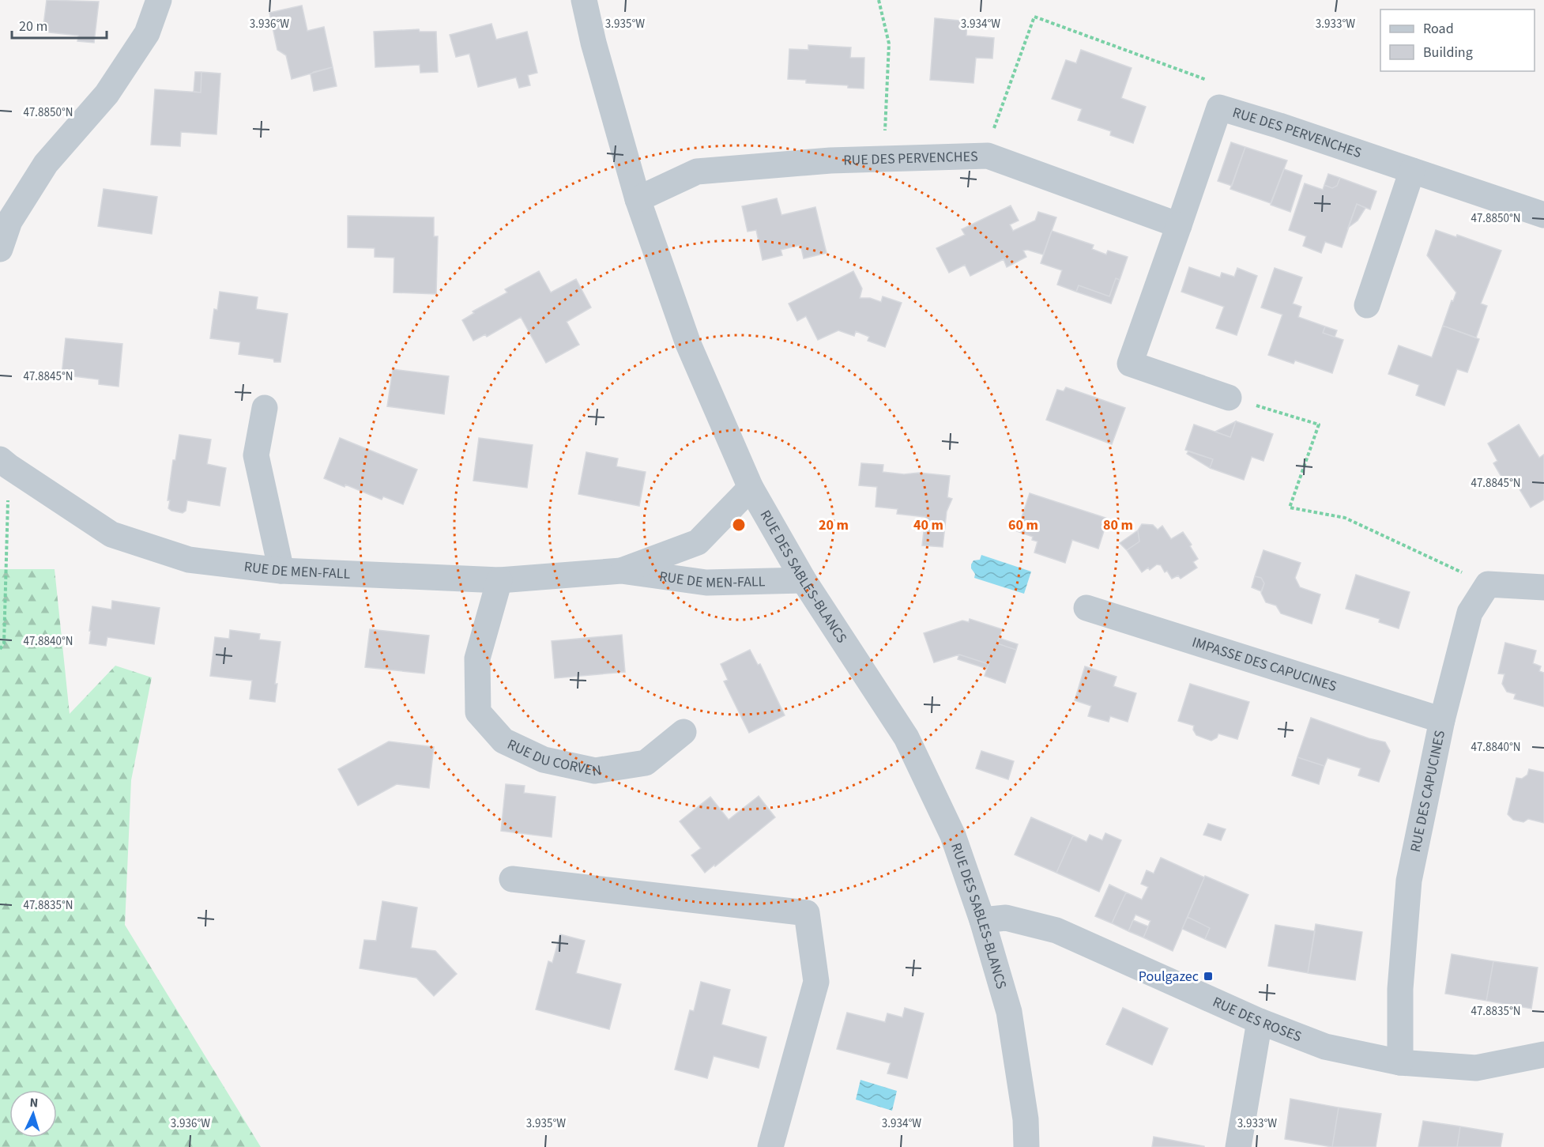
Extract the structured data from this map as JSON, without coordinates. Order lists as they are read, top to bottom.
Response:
{
  "streets": {
    "street": [
      "RUE DES PERVENCHES",
      "RUE DE MEN-FALL",
      "RUE DES SABLES-BLANCS",
      "IMPASSE DES CAPUCINES",
      "RUE DU CORVEN",
      "RUE DES CAPUCINES",
      "RUE DES ROSES"
    ]
  },
  "crossings": [
    ["RUE DES PERVENCHES", "RUE DES SABLES-BLANCS"],
    ["RUE DE MEN-FALL", "RUE DES SABLES-BLANCS"],
    ["RUE DE MEN-FALL", "RUE DU CORVEN"],
    ["RUE DES SABLES-BLANCS", "RUE DES ROSES"],
    ["IMPASSE DES CAPUCINES", "RUE DES CAPUCINES"],
    ["RUE DES CAPUCINES", "RUE DES ROSES"]
  ],
  "places": {
    "transit": ["Poulgazec"]
  },
  "legend": ["Road", "Building"],
  "scale_bar": "20 m",
  "north": "top",
  "coordinates": [
    "3.936°W",
    "3.935°W",
    "3.934°W",
    "3.933°W",
    "47.8850°N",
    "47.8845°N",
    "47.8840°N",
    "47.8835°N"
  ],
  "rings": [
    "20 m",
    "40 m",
    "60 m",
    "80 m"
  ]
}
